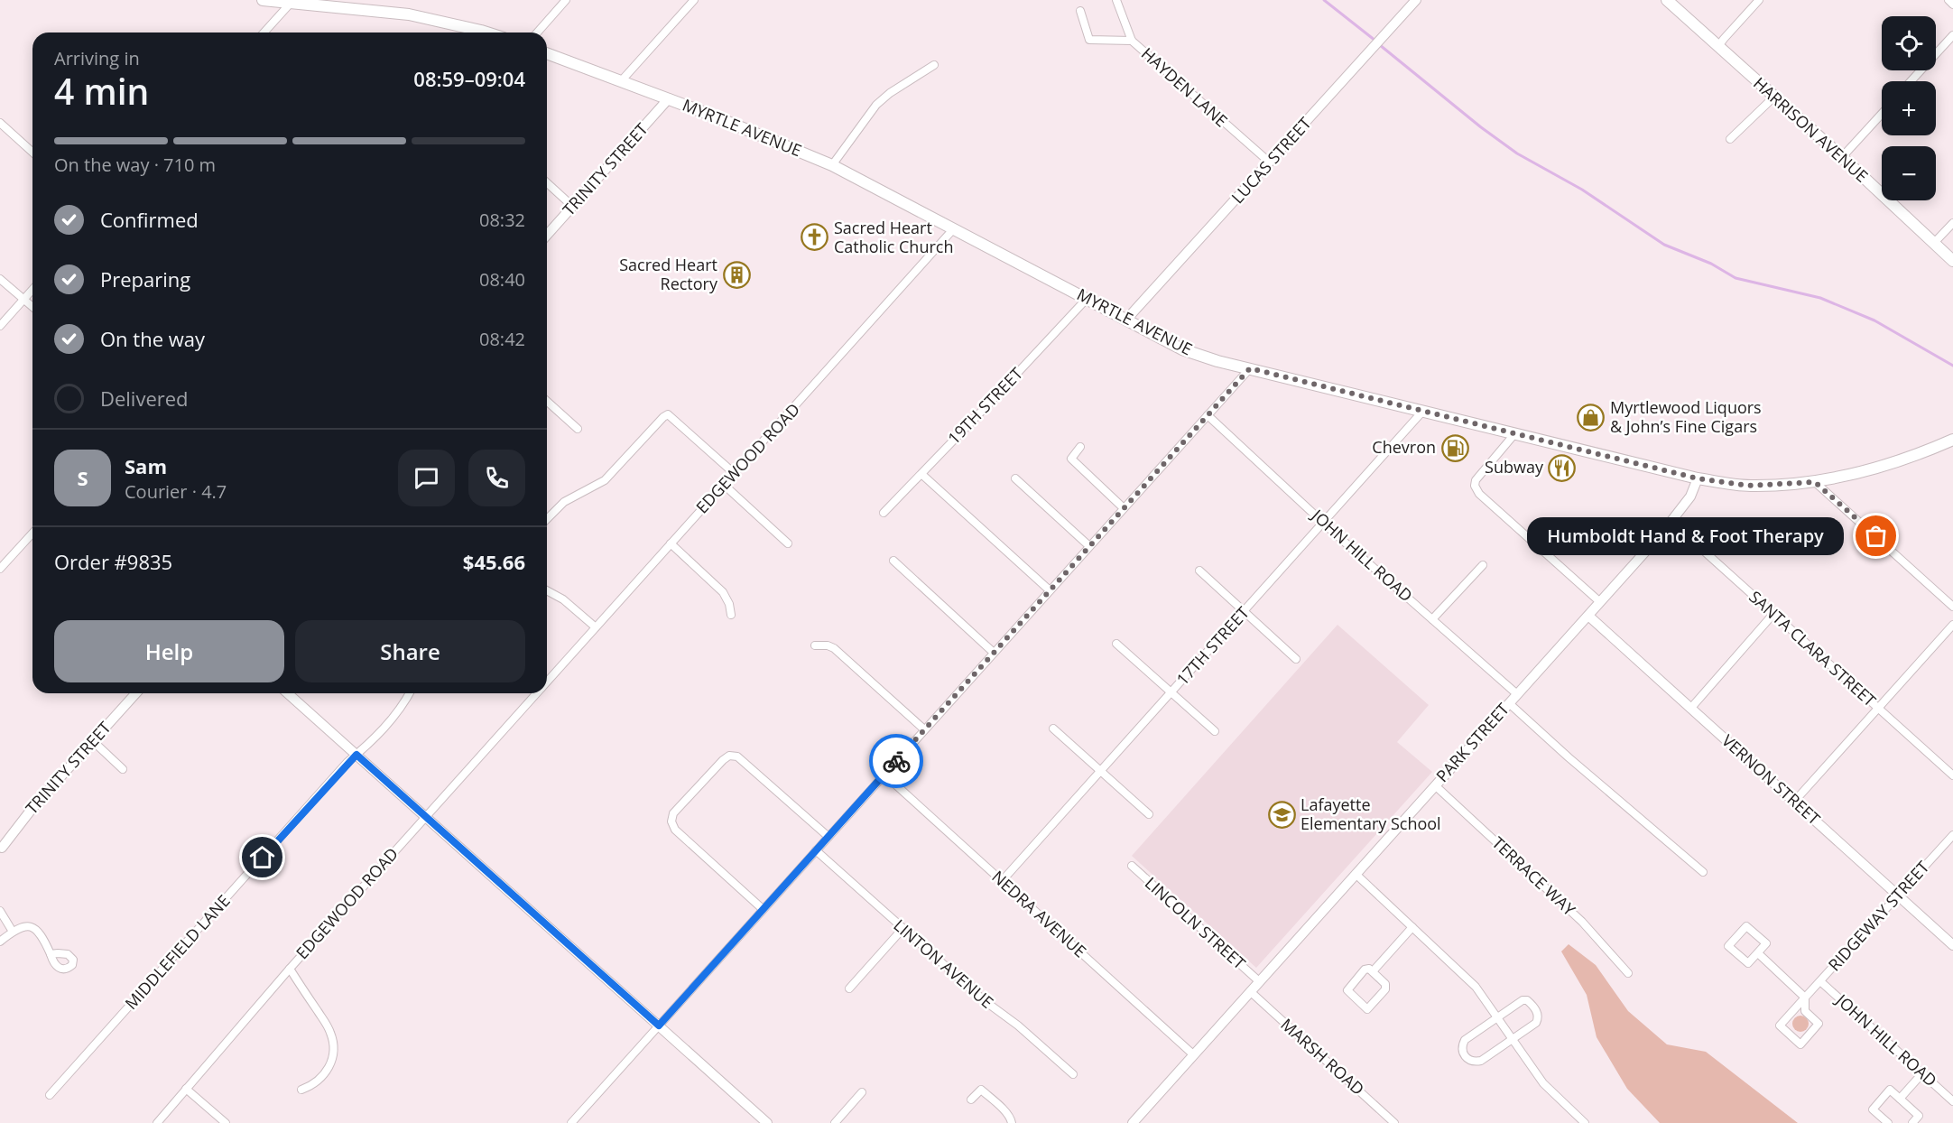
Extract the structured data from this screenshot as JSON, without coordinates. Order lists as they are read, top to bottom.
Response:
{
  "streets": {
    "main road": ["MYRTLE AVENUE", "HARRISON AVENUE"],
    "street": [
      "HAYDEN LANE",
      "LUCAS STREET",
      "TRINITY STREET",
      "19TH STREET",
      "EDGEWOOD ROAD",
      "JOHN HILL ROAD",
      "17TH STREET",
      "SANTA CLARA STREET",
      "PARK STREET",
      "VERNON STREET",
      "TERRACE WAY",
      "NEDRA AVENUE",
      "RIDGEWAY STREET",
      "LINCOLN STREET",
      "MIDDLEFIELD LANE",
      "LINTON AVENUE",
      "MARSH ROAD"
    ]
  },
  "crossings": [
    ["HAYDEN LANE", "LUCAS STREET"],
    ["MYRTLE AVENUE", "LUCAS STREET"],
    ["MYRTLE AVENUE", "TRINITY STREET"],
    ["MYRTLE AVENUE", "19TH STREET"],
    ["MYRTLE AVENUE", "EDGEWOOD ROAD"],
    ["MYRTLE AVENUE", "17TH STREET"],
    ["MYRTLE AVENUE", "PARK STREET"],
    ["JOHN HILL ROAD", "17TH STREET"],
    ["JOHN HILL ROAD", "PARK STREET"],
    ["JOHN HILL ROAD", "RIDGEWAY STREET"],
    ["17TH STREET", "NEDRA AVENUE"],
    ["SANTA CLARA STREET", "PARK STREET"],
    ["PARK STREET", "VERNON STREET"],
    ["PARK STREET", "TERRACE WAY"],
    ["PARK STREET", "NEDRA AVENUE"],
    ["PARK STREET", "LINCOLN STREET"],
    ["PARK STREET", "MARSH ROAD"],
    ["VERNON STREET", "RIDGEWAY STREET"]
  ],
  "places": {
    "church": ["Sacred Heart Catholic Church"],
    "building": ["Sacred Heart Rectory"],
    "shop": ["Myrtlewood Liquors & John’s Fine Cigars"],
    "fuel station": ["Chevron"],
    "restaurant": ["Subway"],
    "other": ["Humboldt Hand & Foot Therapy"],
    "school or university": ["Lafayette Elementary School"]
  },
  "page": {
    "map_buttons": ["+", "−"],
    "heading": ["4 min", "Arriving in", "08:59–09:04"],
    "panel": [
      "Sam",
      "Courier · 4.7",
      "Order #9835",
      "$45.66"
    ],
    "bar": "On the way · 710 m",
    "list": [
      ["Confirmed", "08:32"],
      ["Preparing", "08:40"],
      ["On the way", "08:42"],
      "Delivered"
    ],
    "round": "S",
    "bubble": "Humboldt Hand & Foot Therapy",
    "buttons": ["Help", "Share"]
  }
}
